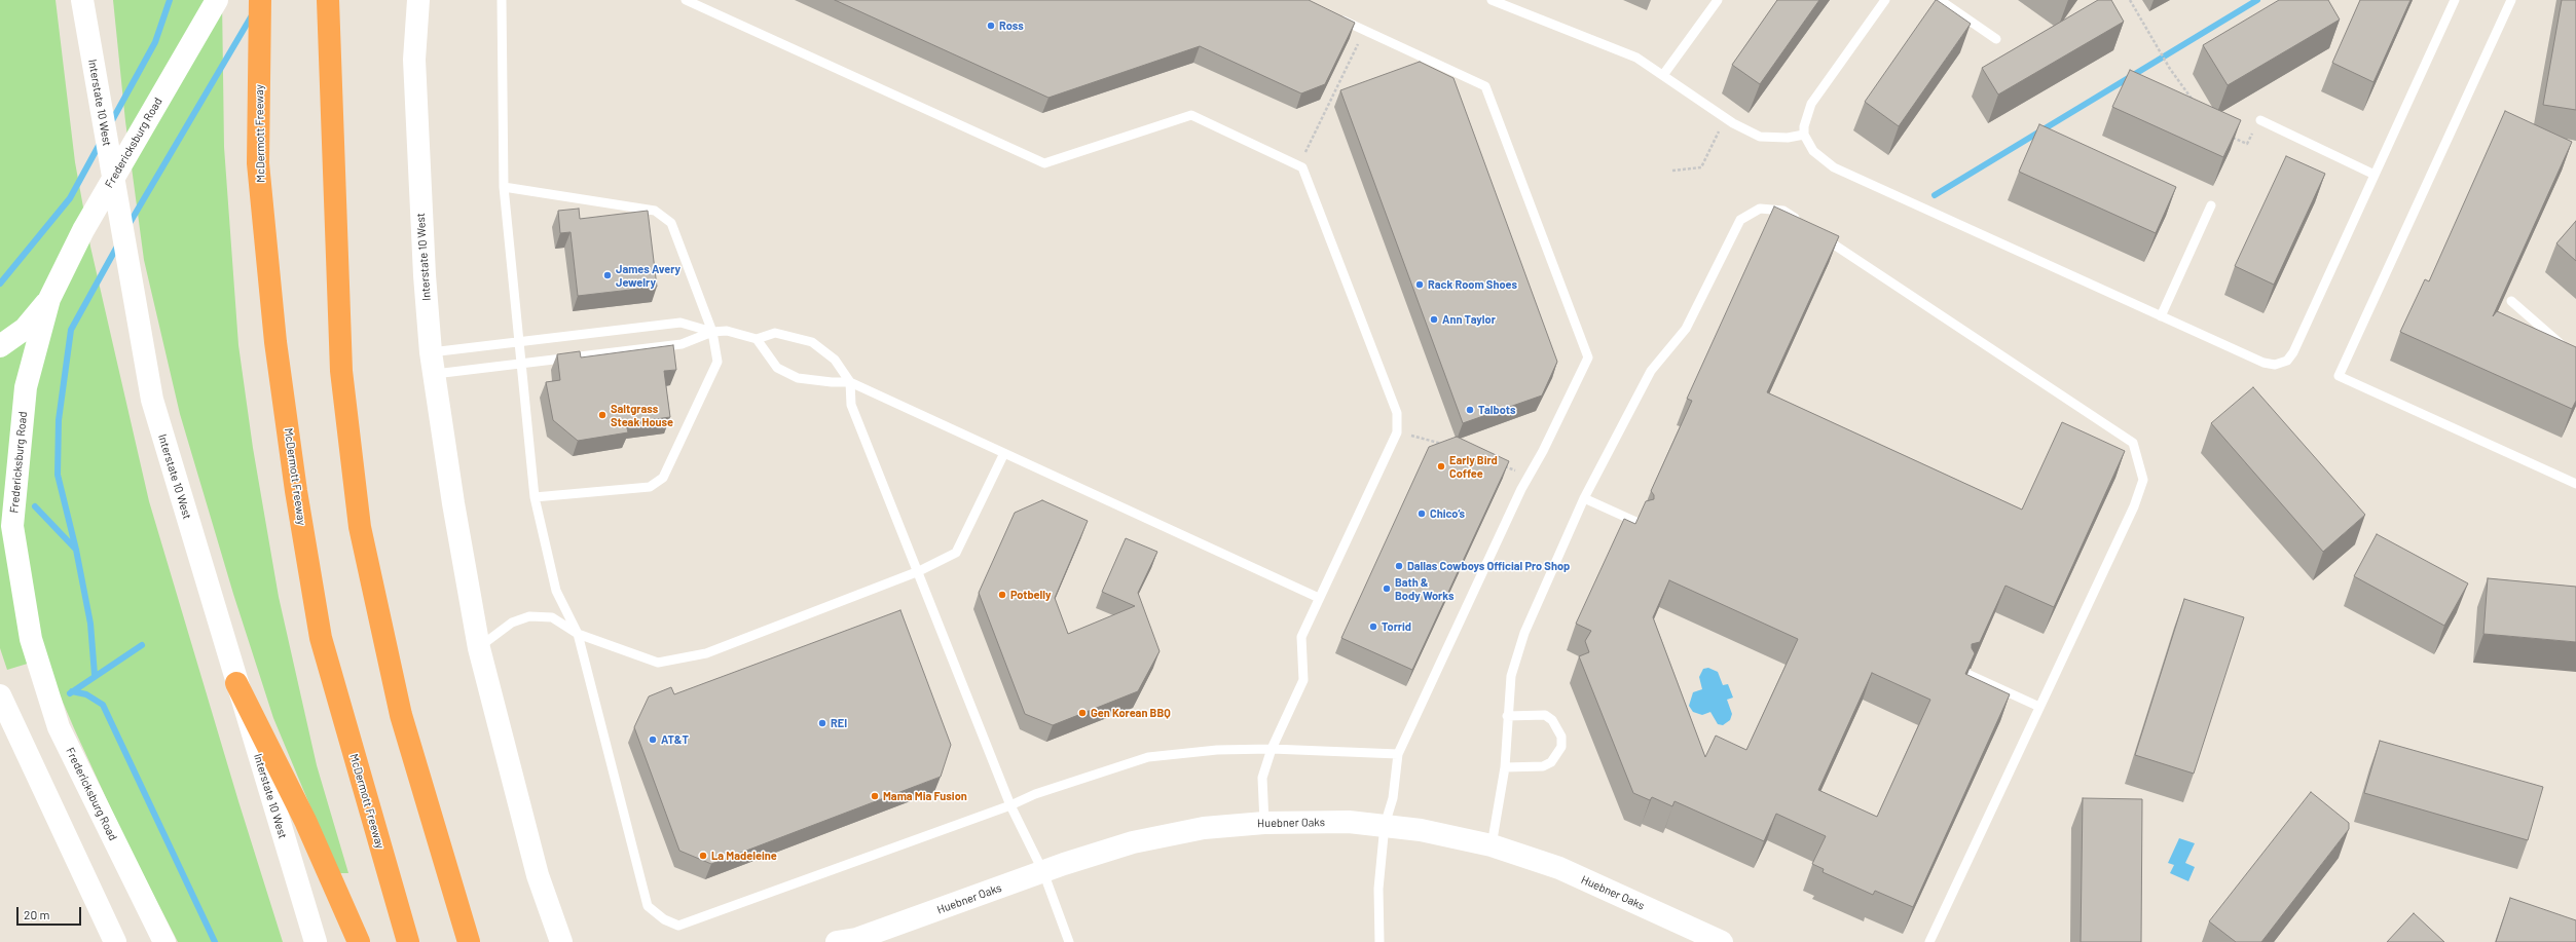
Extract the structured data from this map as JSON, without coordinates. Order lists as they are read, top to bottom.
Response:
{
  "streets": {
    "highway": ["McDermott Freeway"],
    "main road": ["Interstate 10 West", "Fredericksburg Road", "Huebner Oaks"]
  },
  "places": [
    "Ross",
    "James Avery Jewelry",
    "Rack Room Shoes",
    "Ann Taylor",
    "Talbots",
    "Saltgrass Steak House",
    "Early Bird Coffee",
    "Chico’s",
    "Dallas Cowboys Official Pro Shop",
    "Bath & Body Works",
    "Potbelly",
    "Torrid",
    "Gen Korean BBQ",
    "REI",
    "AT&T",
    "Mama Mia Fusion",
    "La Madeleine"
  ],
  "scale_bar": "20 m"
}
